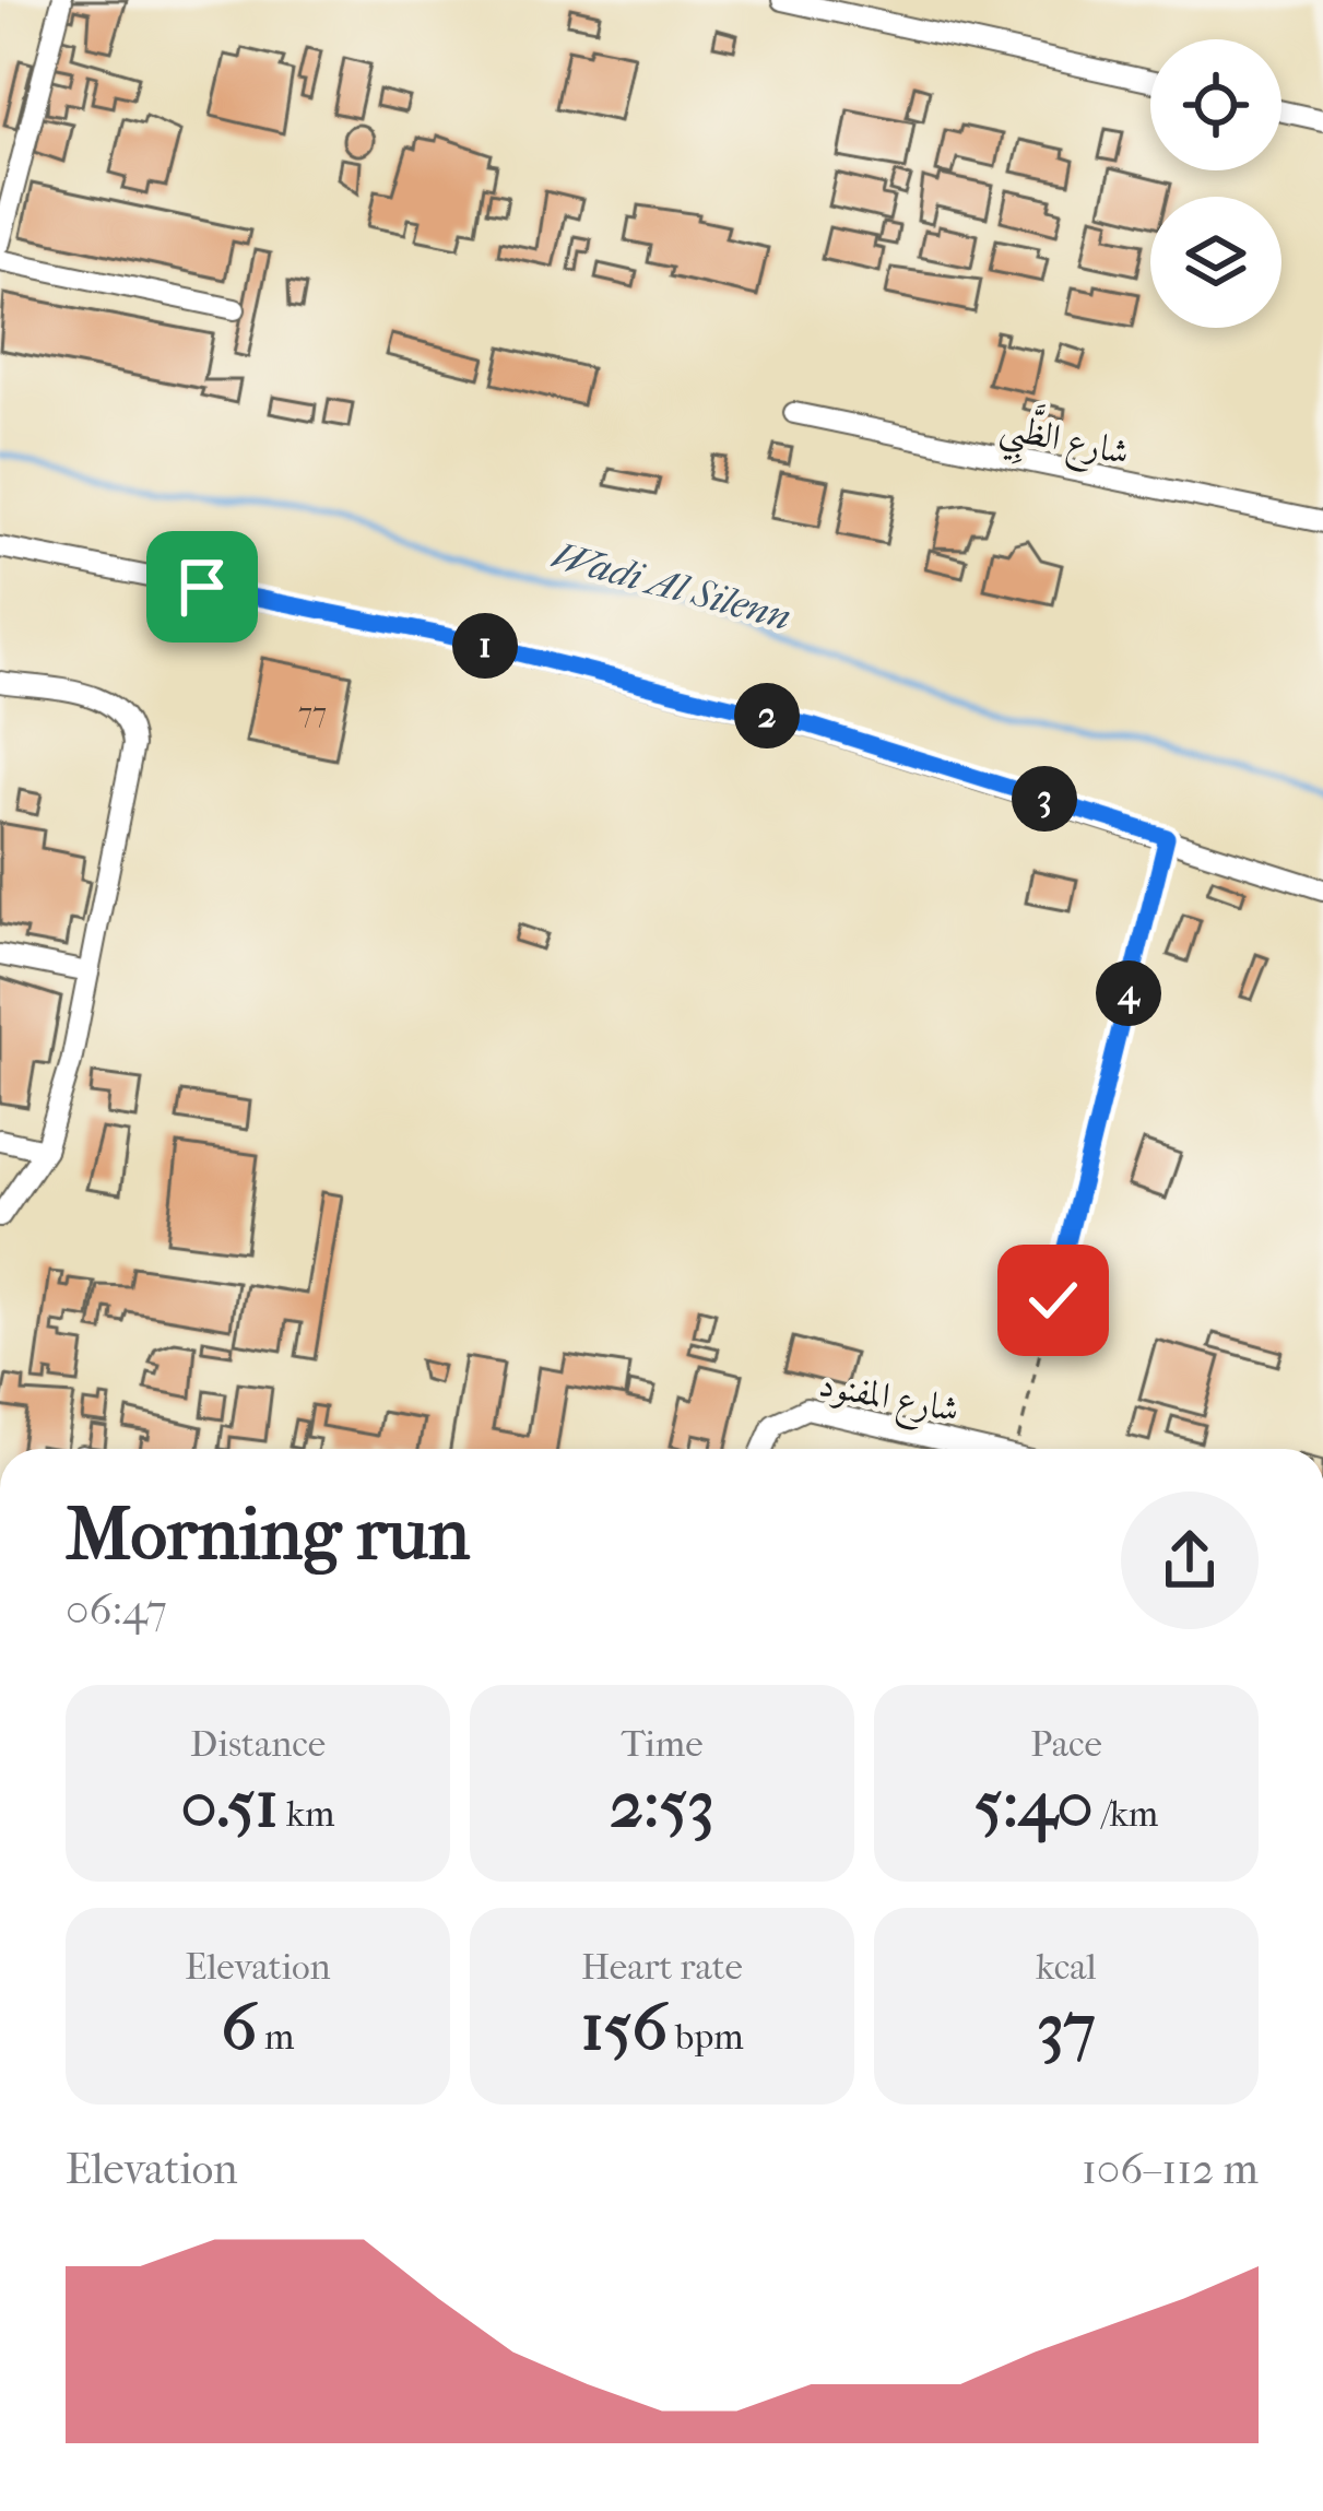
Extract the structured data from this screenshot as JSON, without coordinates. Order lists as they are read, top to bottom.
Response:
{
  "streets": {
    "street": ["شارع الظَّبِي", "شارع المفنود"]
  },
  "water": ["Wadi Al Silenn"],
  "house_numbers": ["77"],
  "page": {
    "pins": [
      "1",
      "2",
      "3",
      "4"
    ],
    "heading": ["Morning run", "06:47"],
    "stats": [
      ["Distance", "0.51 km"],
      ["Time", "2:53"],
      ["Pace", "5:40 /km"],
      ["Elevation", "6 m"],
      ["Heart rate", "156 bpm"],
      ["kcal", "37"]
    ],
    "chart": ["Elevation", "106–112 m"]
  }
}
